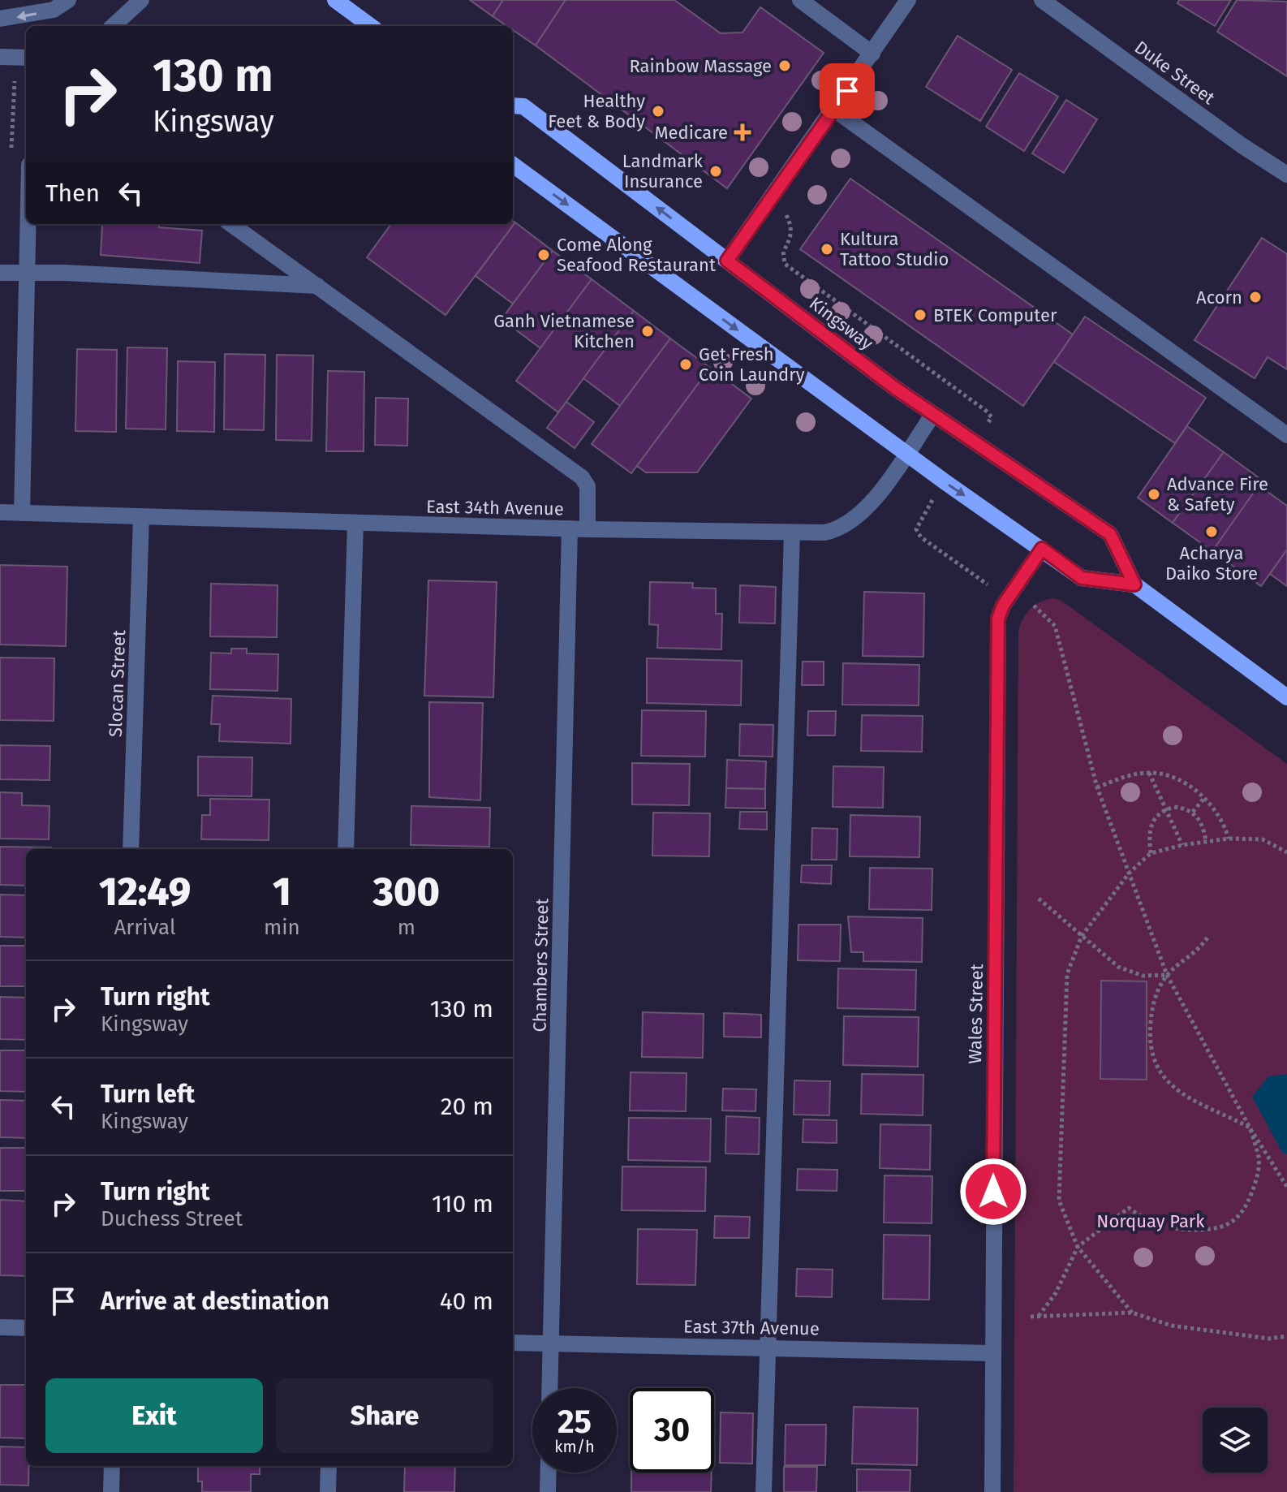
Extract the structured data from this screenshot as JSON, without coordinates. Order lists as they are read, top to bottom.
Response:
{
  "streets": {
    "main road": ["Kingsway"],
    "street": [
      "Duke Street",
      "East 34th Avenue",
      "Slocan Street",
      "Chambers Street",
      "Wales Street",
      "East 37th Avenue"
    ]
  },
  "crossings": [
    ["Kingsway", "East 34th Avenue"],
    ["Kingsway", "Wales Street"],
    ["East 34th Avenue", "Slocan Street"],
    ["East 34th Avenue", "Chambers Street"],
    ["Chambers Street", "East 37th Avenue"],
    ["Wales Street", "East 37th Avenue"]
  ],
  "parks": ["Norquay Park"],
  "places": {
    "other": [
      "Rainbow Massage",
      "Healthy Feet & Body",
      "Landmark Insurance",
      "Kultura Tattoo Studio",
      "Come Along Seafood Restaurant",
      "Acorn",
      "BTEK Computer",
      "Ganh Vietnamese Kitchen",
      "Get Fresh Coin Laundry",
      "Advance Fire & Safety",
      "Acharya Daiko Store"
    ],
    "health": ["Medicare"]
  },
  "page": {
    "turn": ["130 m", "Kingsway"],
    "then": "Then",
    "eta": [
      "12:49",
      "Arrival",
      "1",
      "min",
      "300",
      "m"
    ],
    "list": [
      {
        "name": "Turn right",
        "note": "Kingsway",
        "value": "130 m"
      },
      {
        "name": "Turn left",
        "note": "Kingsway",
        "value": "20 m"
      },
      {
        "name": "Turn right",
        "note": "Duchess Street",
        "value": "110 m"
      },
      {
        "name": "Arrive at destination",
        "value": "40 m"
      }
    ],
    "buttons": ["Exit", "Share"],
    "speed": "25 km/h",
    "limit": "30"
  }
}
